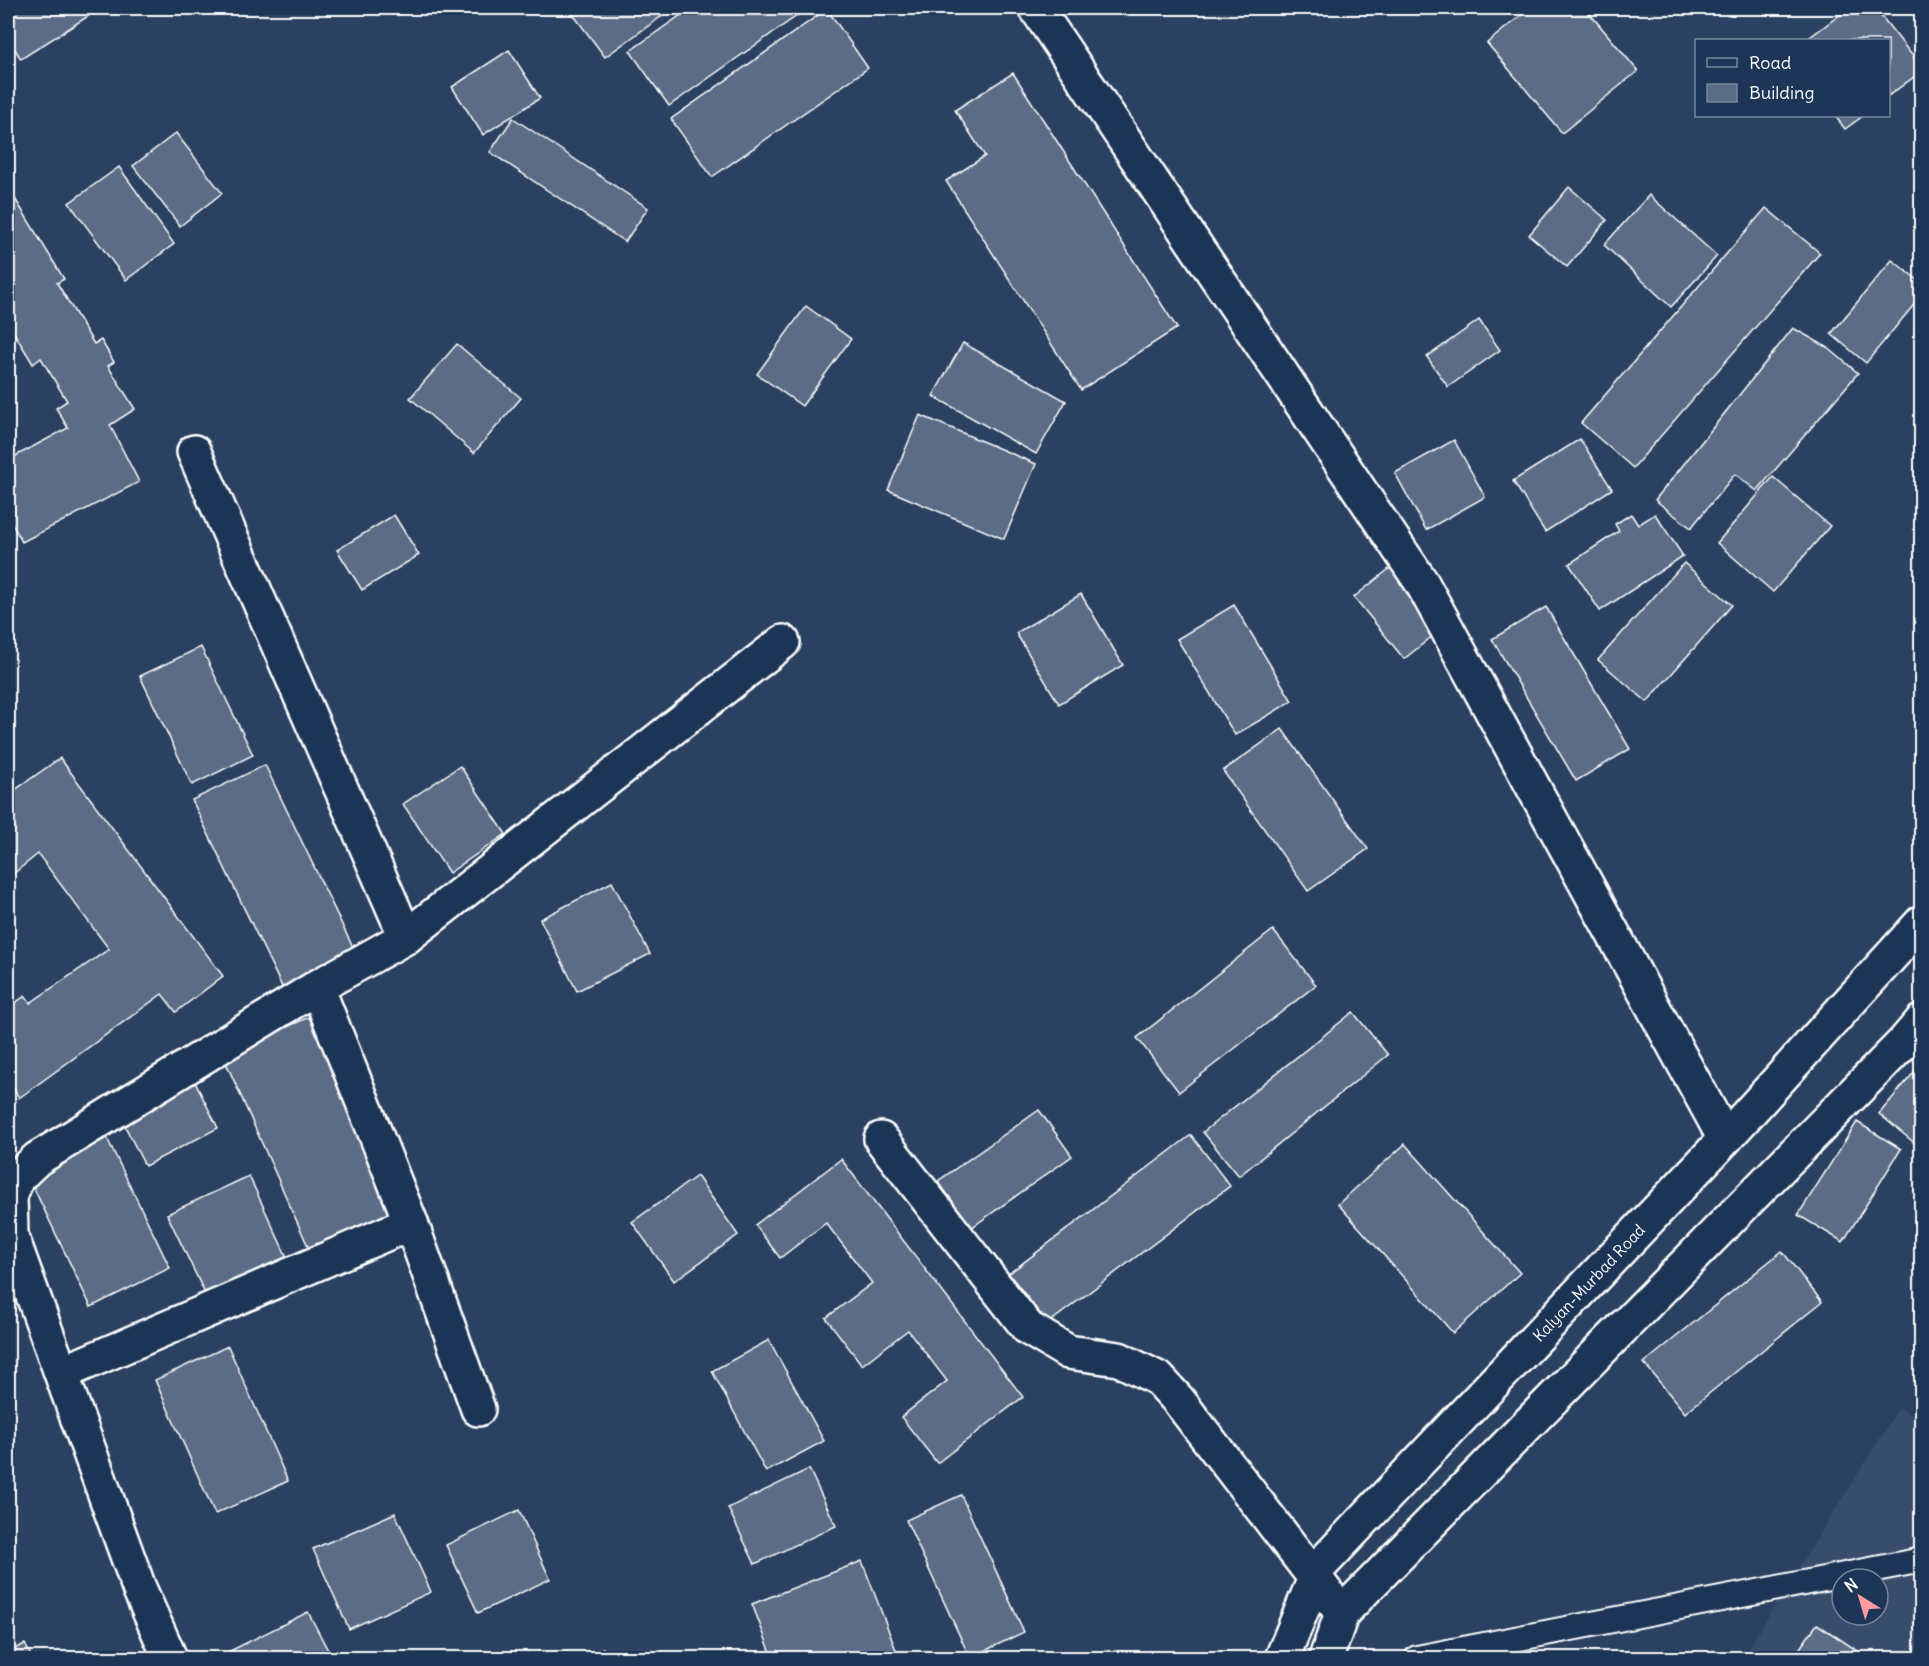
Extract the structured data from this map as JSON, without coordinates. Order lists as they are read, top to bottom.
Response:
{
  "streets": {
    "street": ["Kalyan-Murbad Road"]
  },
  "legend": ["Road", "Building"],
  "north": "top left"
}
